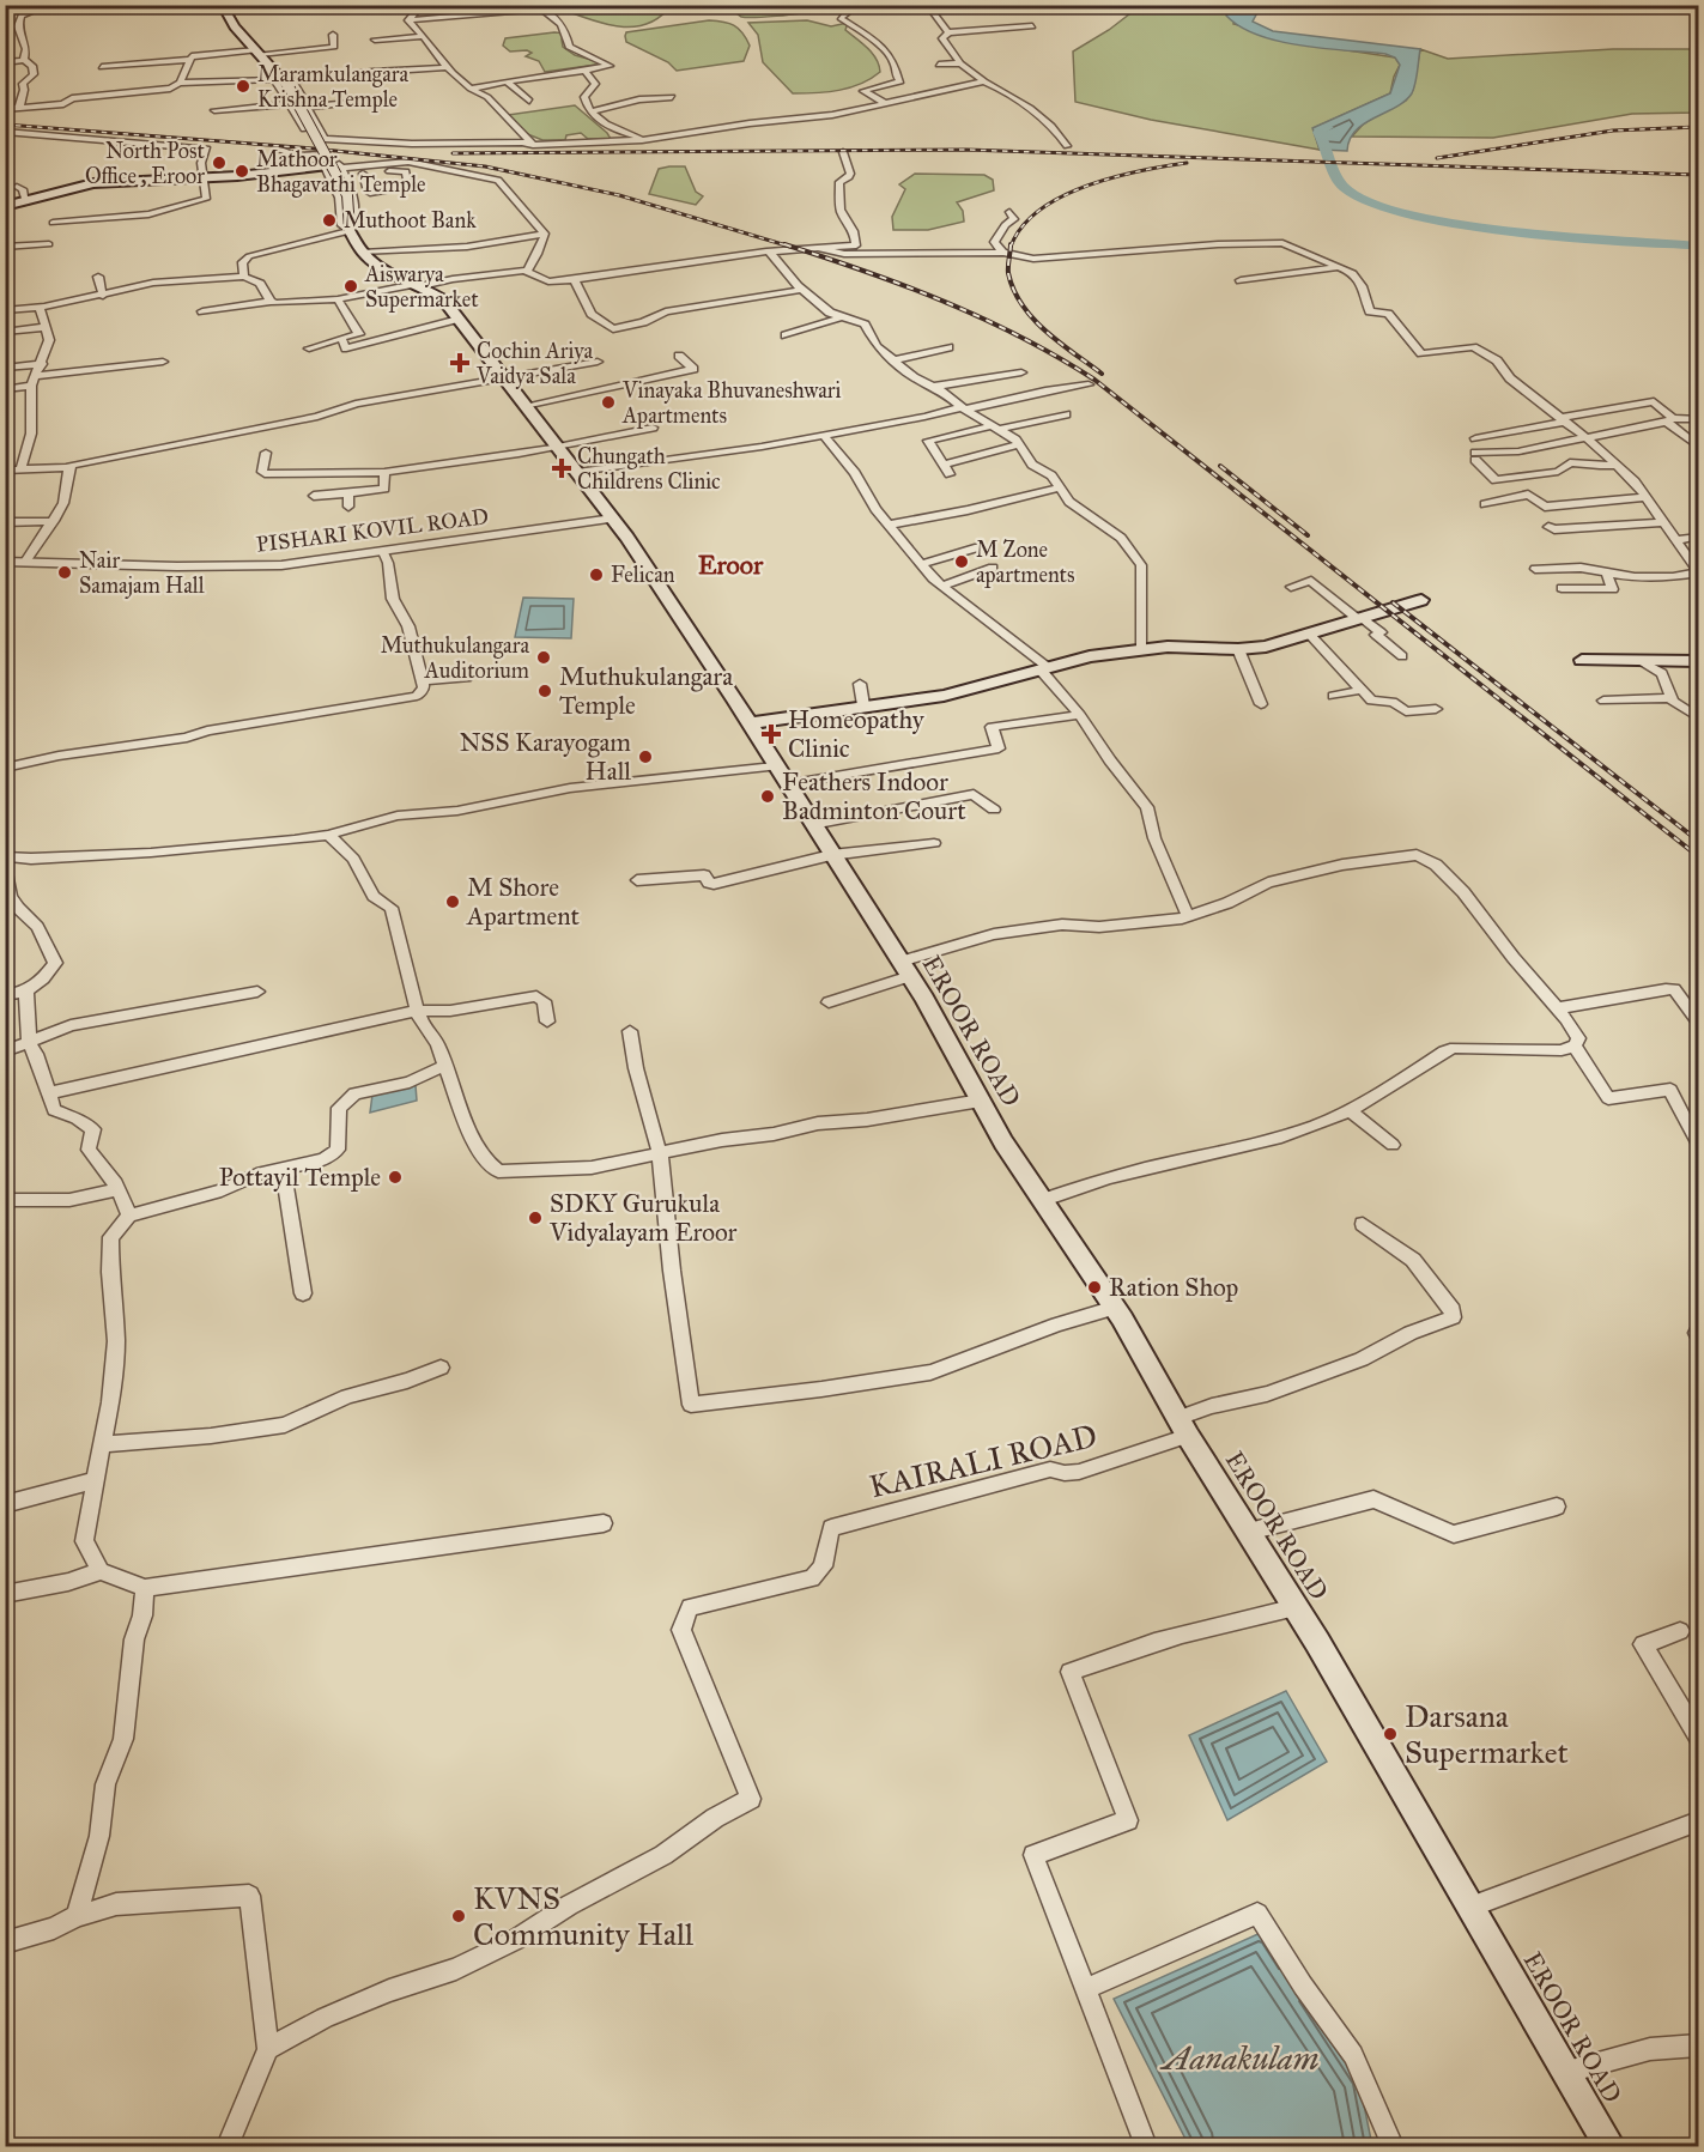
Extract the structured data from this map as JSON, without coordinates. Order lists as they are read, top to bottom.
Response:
{
  "streets": {
    "main road": ["EROOR ROAD"],
    "street": ["PISHARI KOVIL ROAD", "KAIRALI ROAD"]
  },
  "crossings": [
    ["PISHARI KOVIL ROAD", "EROOR ROAD"],
    ["EROOR ROAD", "KAIRALI ROAD"]
  ],
  "districts": ["Eroor"],
  "water": ["Aanakulam"],
  "places": {
    "other": [
      "Maramkulangara Krishna Temple",
      "North Post Office , Eroor",
      "Mathoor Bhagavathi Temple",
      "Muthoot Bank",
      "Aiswarya Supermarket",
      "Vinayaka Bhuvaneshwari Apartments",
      "M Zone apartments",
      "Nair Samajam Hall",
      "Felican",
      "Muthukulangara Auditorium",
      "Muthukulangara Temple",
      "NSS Karayogam Hall",
      "Feathers Indoor Badminton Court",
      "M Shore Apartment",
      "Pottayil Temple",
      "SDKY Gurukula Vidyalayam Eroor",
      "Ration Shop",
      "Darsana Supermarket",
      "KVNS Community Hall"
    ],
    "health": ["Cochin Ariya Vaidya Sala", "Chungath Childrens Clinic", "Homeopathy Clinic"]
  }
}
